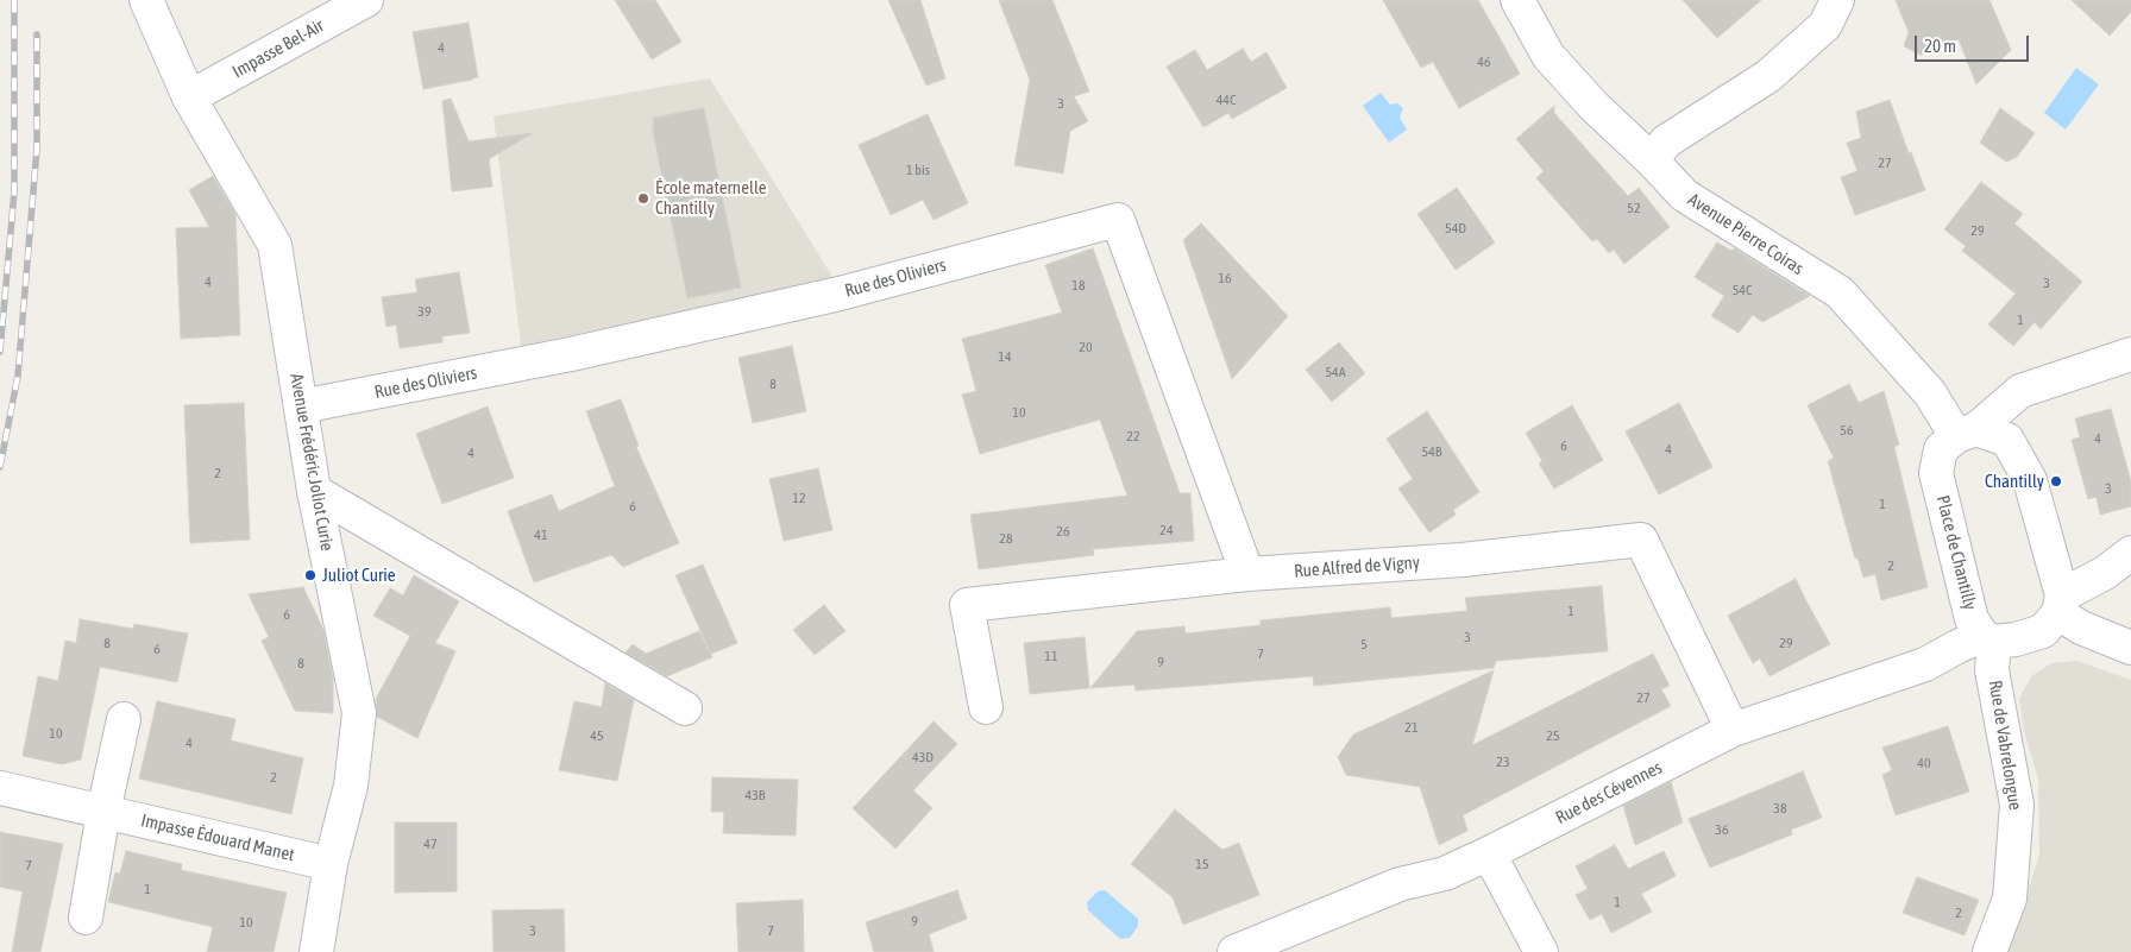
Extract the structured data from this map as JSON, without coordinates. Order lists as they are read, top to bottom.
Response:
{
  "streets": {
    "street": [
      "Impasse Bel-Air",
      "Avenue Pierre Coiras",
      "Rue des Oliviers",
      "Avenue Frédéric Joliot Curie",
      "Place de Chantilly",
      "Rue Alfred de Vigny",
      "Rue de Vabrelongue",
      "Rue des Cévennes",
      "Impasse Édouard Manet"
    ]
  },
  "crossings": [
    ["Impasse Bel-Air", "Avenue Frédéric Joliot Curie"],
    ["Avenue Pierre Coiras", "Place de Chantilly"],
    ["Rue des Oliviers", "Avenue Frédéric Joliot Curie"],
    ["Rue des Oliviers", "Rue Alfred de Vigny"],
    ["Avenue Frédéric Joliot Curie", "Impasse Édouard Manet"],
    ["Place de Chantilly", "Rue de Vabrelongue"],
    ["Place de Chantilly", "Rue des Cévennes"],
    ["Rue Alfred de Vigny", "Rue des Cévennes"],
    ["Rue de Vabrelongue", "Rue des Cévennes"]
  ],
  "places": ["École maternelle Chantilly", "Chantilly", "Juliot Curie"],
  "house_numbers": [
    "4",
    "46",
    "44C",
    "3",
    "27",
    "1 bis",
    "52",
    "54D",
    "29",
    "16",
    "4",
    "3",
    "18",
    "54C",
    "39",
    "1",
    "20",
    "14",
    "54A",
    "8",
    "10",
    "56",
    "22",
    "4",
    "6",
    "4",
    "54B",
    "4",
    "2",
    "3",
    "12",
    "1",
    "6",
    "24",
    "26",
    "41",
    "28",
    "2",
    "1",
    "6",
    "3",
    "8",
    "29",
    "5",
    "6",
    "7",
    "11",
    "9",
    "8",
    "27",
    "21",
    "10",
    "45",
    "25",
    "4",
    "43D",
    "23",
    "40",
    "2",
    "43B",
    "38",
    "36",
    "47",
    "15",
    "7",
    "1",
    "1",
    "2",
    "9",
    "10",
    "3",
    "7"
  ],
  "scale_bar": "20 m"
}
